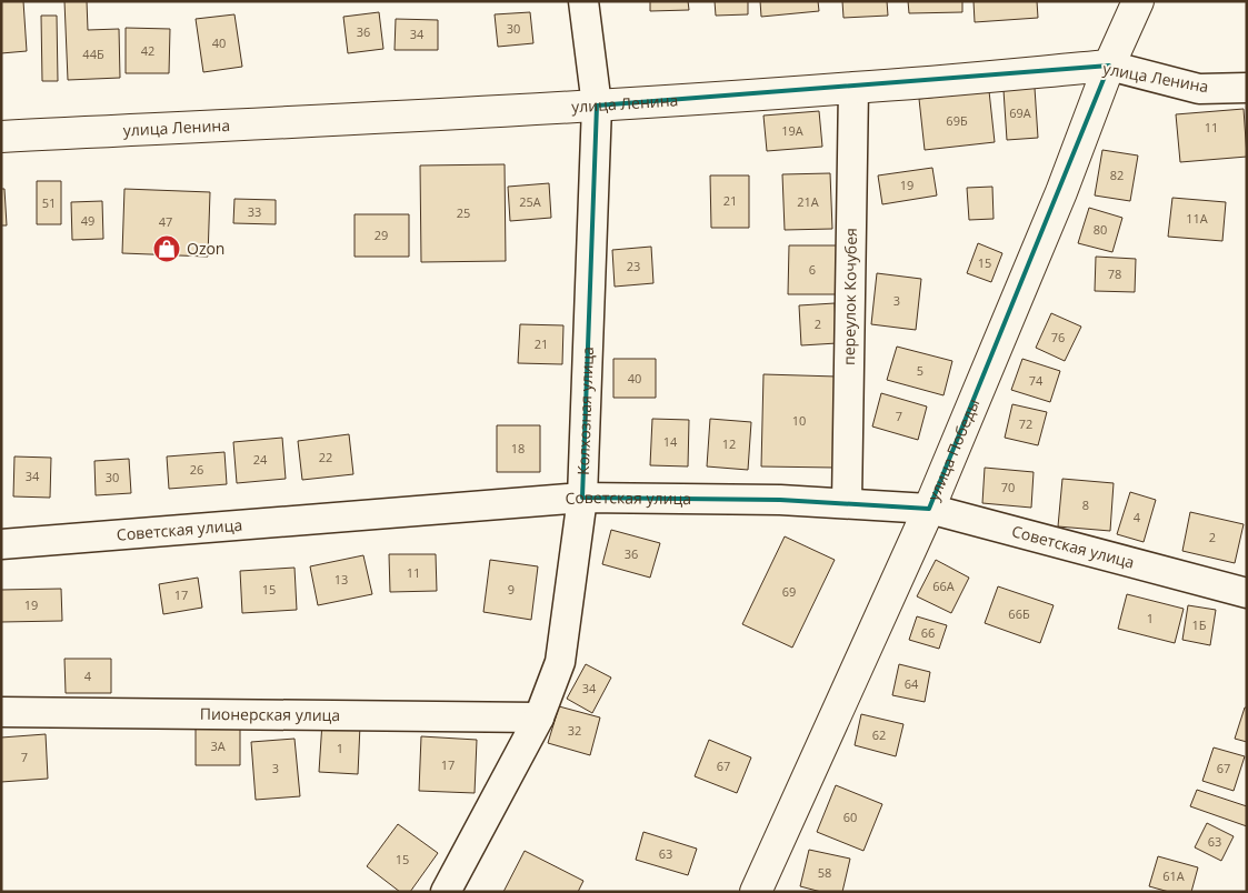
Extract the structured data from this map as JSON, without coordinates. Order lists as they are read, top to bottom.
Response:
{
  "streets": {
    "main road": ["улица Ленина", "улица Победы"],
    "street": [
      "переулок Кочубея",
      "Колхозная улица",
      "Советская улица",
      "Пионерская улица"
    ]
  },
  "crossings": [
    ["улица Ленина", "переулок Кочубея"],
    ["улица Ленина", "Колхозная улица"],
    ["улица Ленина", "улица Победы"],
    ["переулок Кочубея", "Советская улица"],
    ["Колхозная улица", "Советская улица"],
    ["Колхозная улица", "Пионерская улица"],
    ["улица Победы", "Советская улица"]
  ],
  "places": {
    "shop": ["Ozon"]
  },
  "house_numbers": [
    "30",
    "36",
    "34",
    "40",
    "42",
    "44Б",
    "69А",
    "69Б",
    "11",
    "19А",
    "82",
    "19",
    "21",
    "25А",
    "21А",
    "51",
    "33",
    "25",
    "11А",
    "49",
    "47",
    "80",
    "29",
    "15",
    "23",
    "6",
    "78",
    "3",
    "2",
    "76",
    "21",
    "5",
    "40",
    "74",
    "7",
    "10",
    "72",
    "14",
    "12",
    "18",
    "22",
    "24",
    "26",
    "34",
    "30",
    "70",
    "8",
    "4",
    "2",
    "36",
    "11",
    "13",
    "66А",
    "15",
    "9",
    "69",
    "17",
    "19",
    "66Б",
    "1",
    "1Б",
    "66",
    "4",
    "64",
    "34",
    "32",
    "62",
    "3А",
    "1",
    "7",
    "17",
    "67",
    "3",
    "67",
    "60",
    "63",
    "63",
    "15",
    "58",
    "61А"
  ]
}
